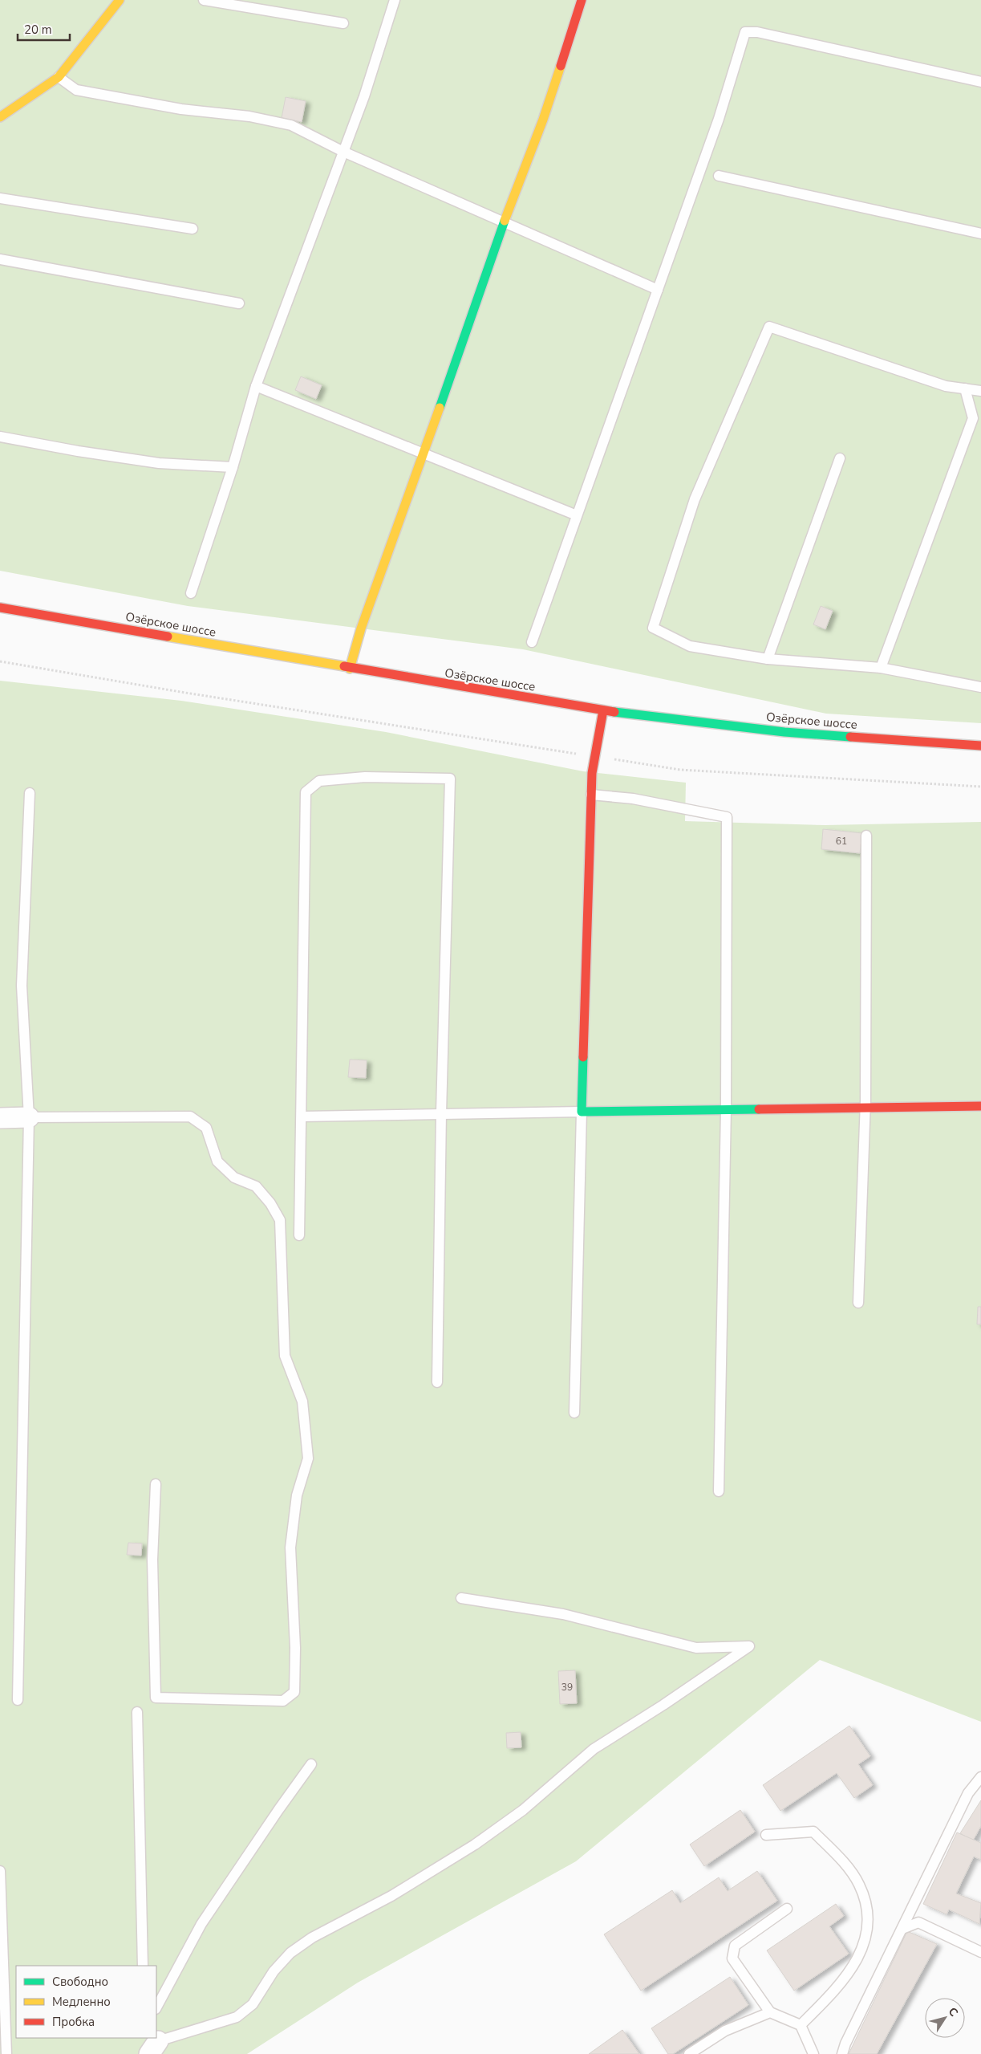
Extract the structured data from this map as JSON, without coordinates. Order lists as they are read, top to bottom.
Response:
{
  "streets": {
    "street": ["Озёрское шоссе"]
  },
  "house_numbers": ["61", "39"],
  "legend": ["Свободно", "Медленно", "Пробка"],
  "scale_bar": "20 m",
  "north": "top right"
}
